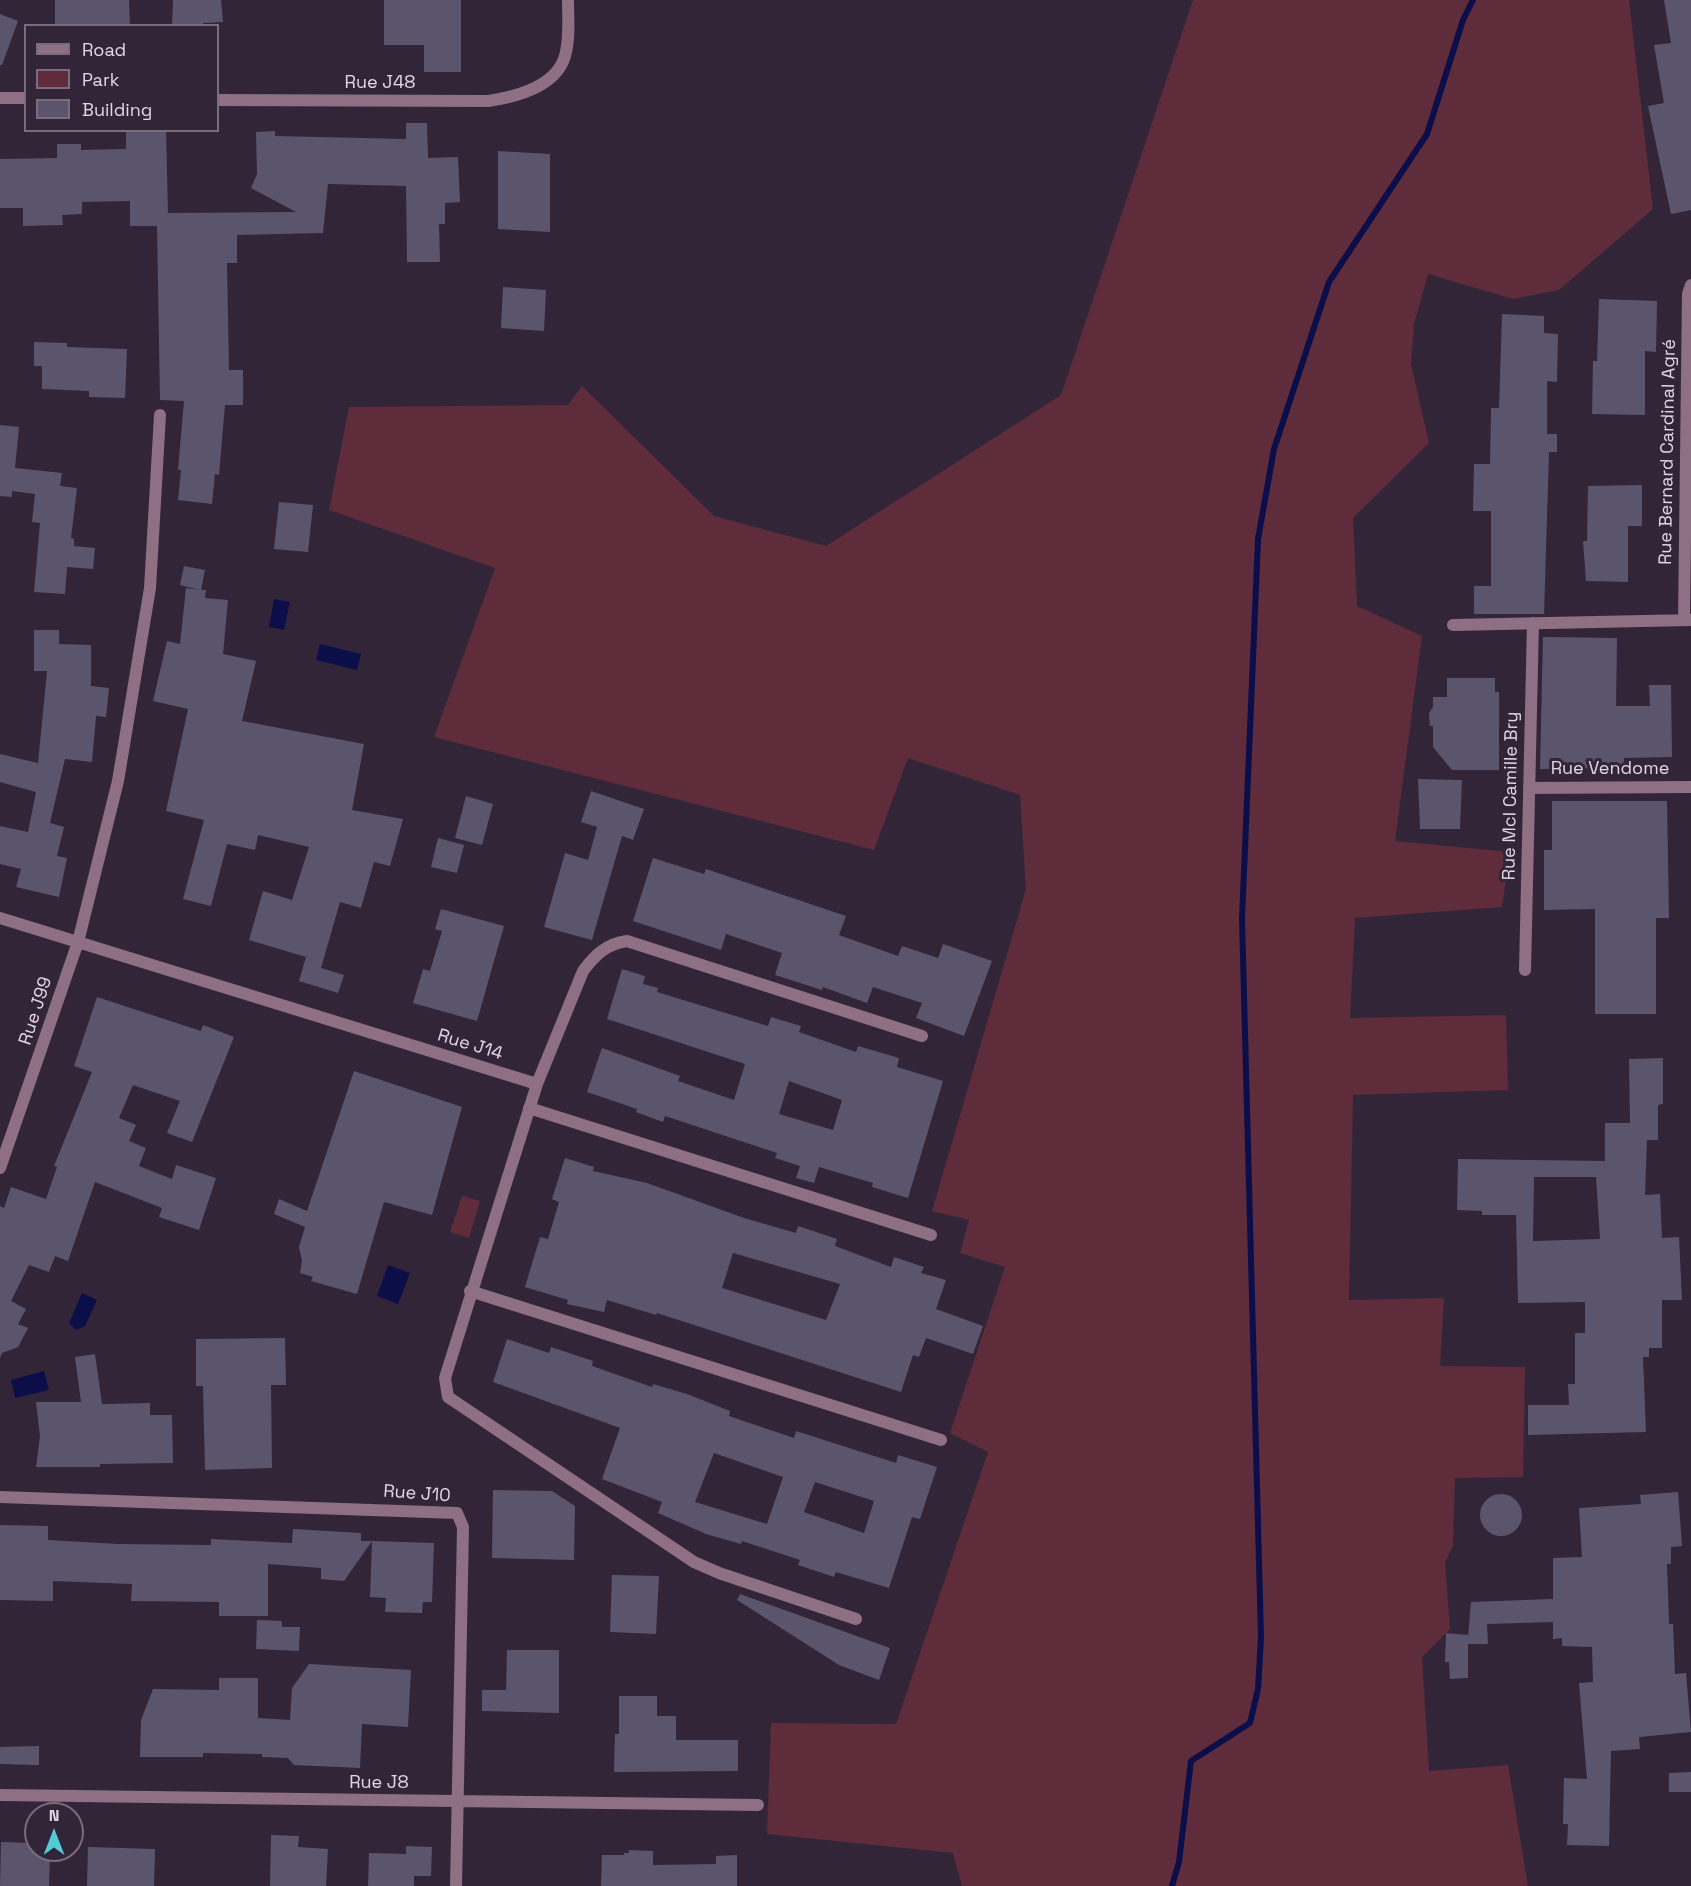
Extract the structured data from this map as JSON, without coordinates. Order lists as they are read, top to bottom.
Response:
{
  "streets": {
    "street": [
      "Rue J48",
      "Rue Bernard Cardinal Agré",
      "Rue Vendome",
      "Rue Mcl Camille Bry",
      "Rue J99",
      "Rue J14",
      "Rue J10",
      "Rue J8"
    ]
  },
  "crossings": [
    ["Rue Vendome", "Rue Mcl Camille Bry"],
    ["Rue J99", "Rue J14"],
    ["Rue J10", "Rue J8"]
  ],
  "legend": ["Road", "Park", "Building"],
  "north": "top"
}
